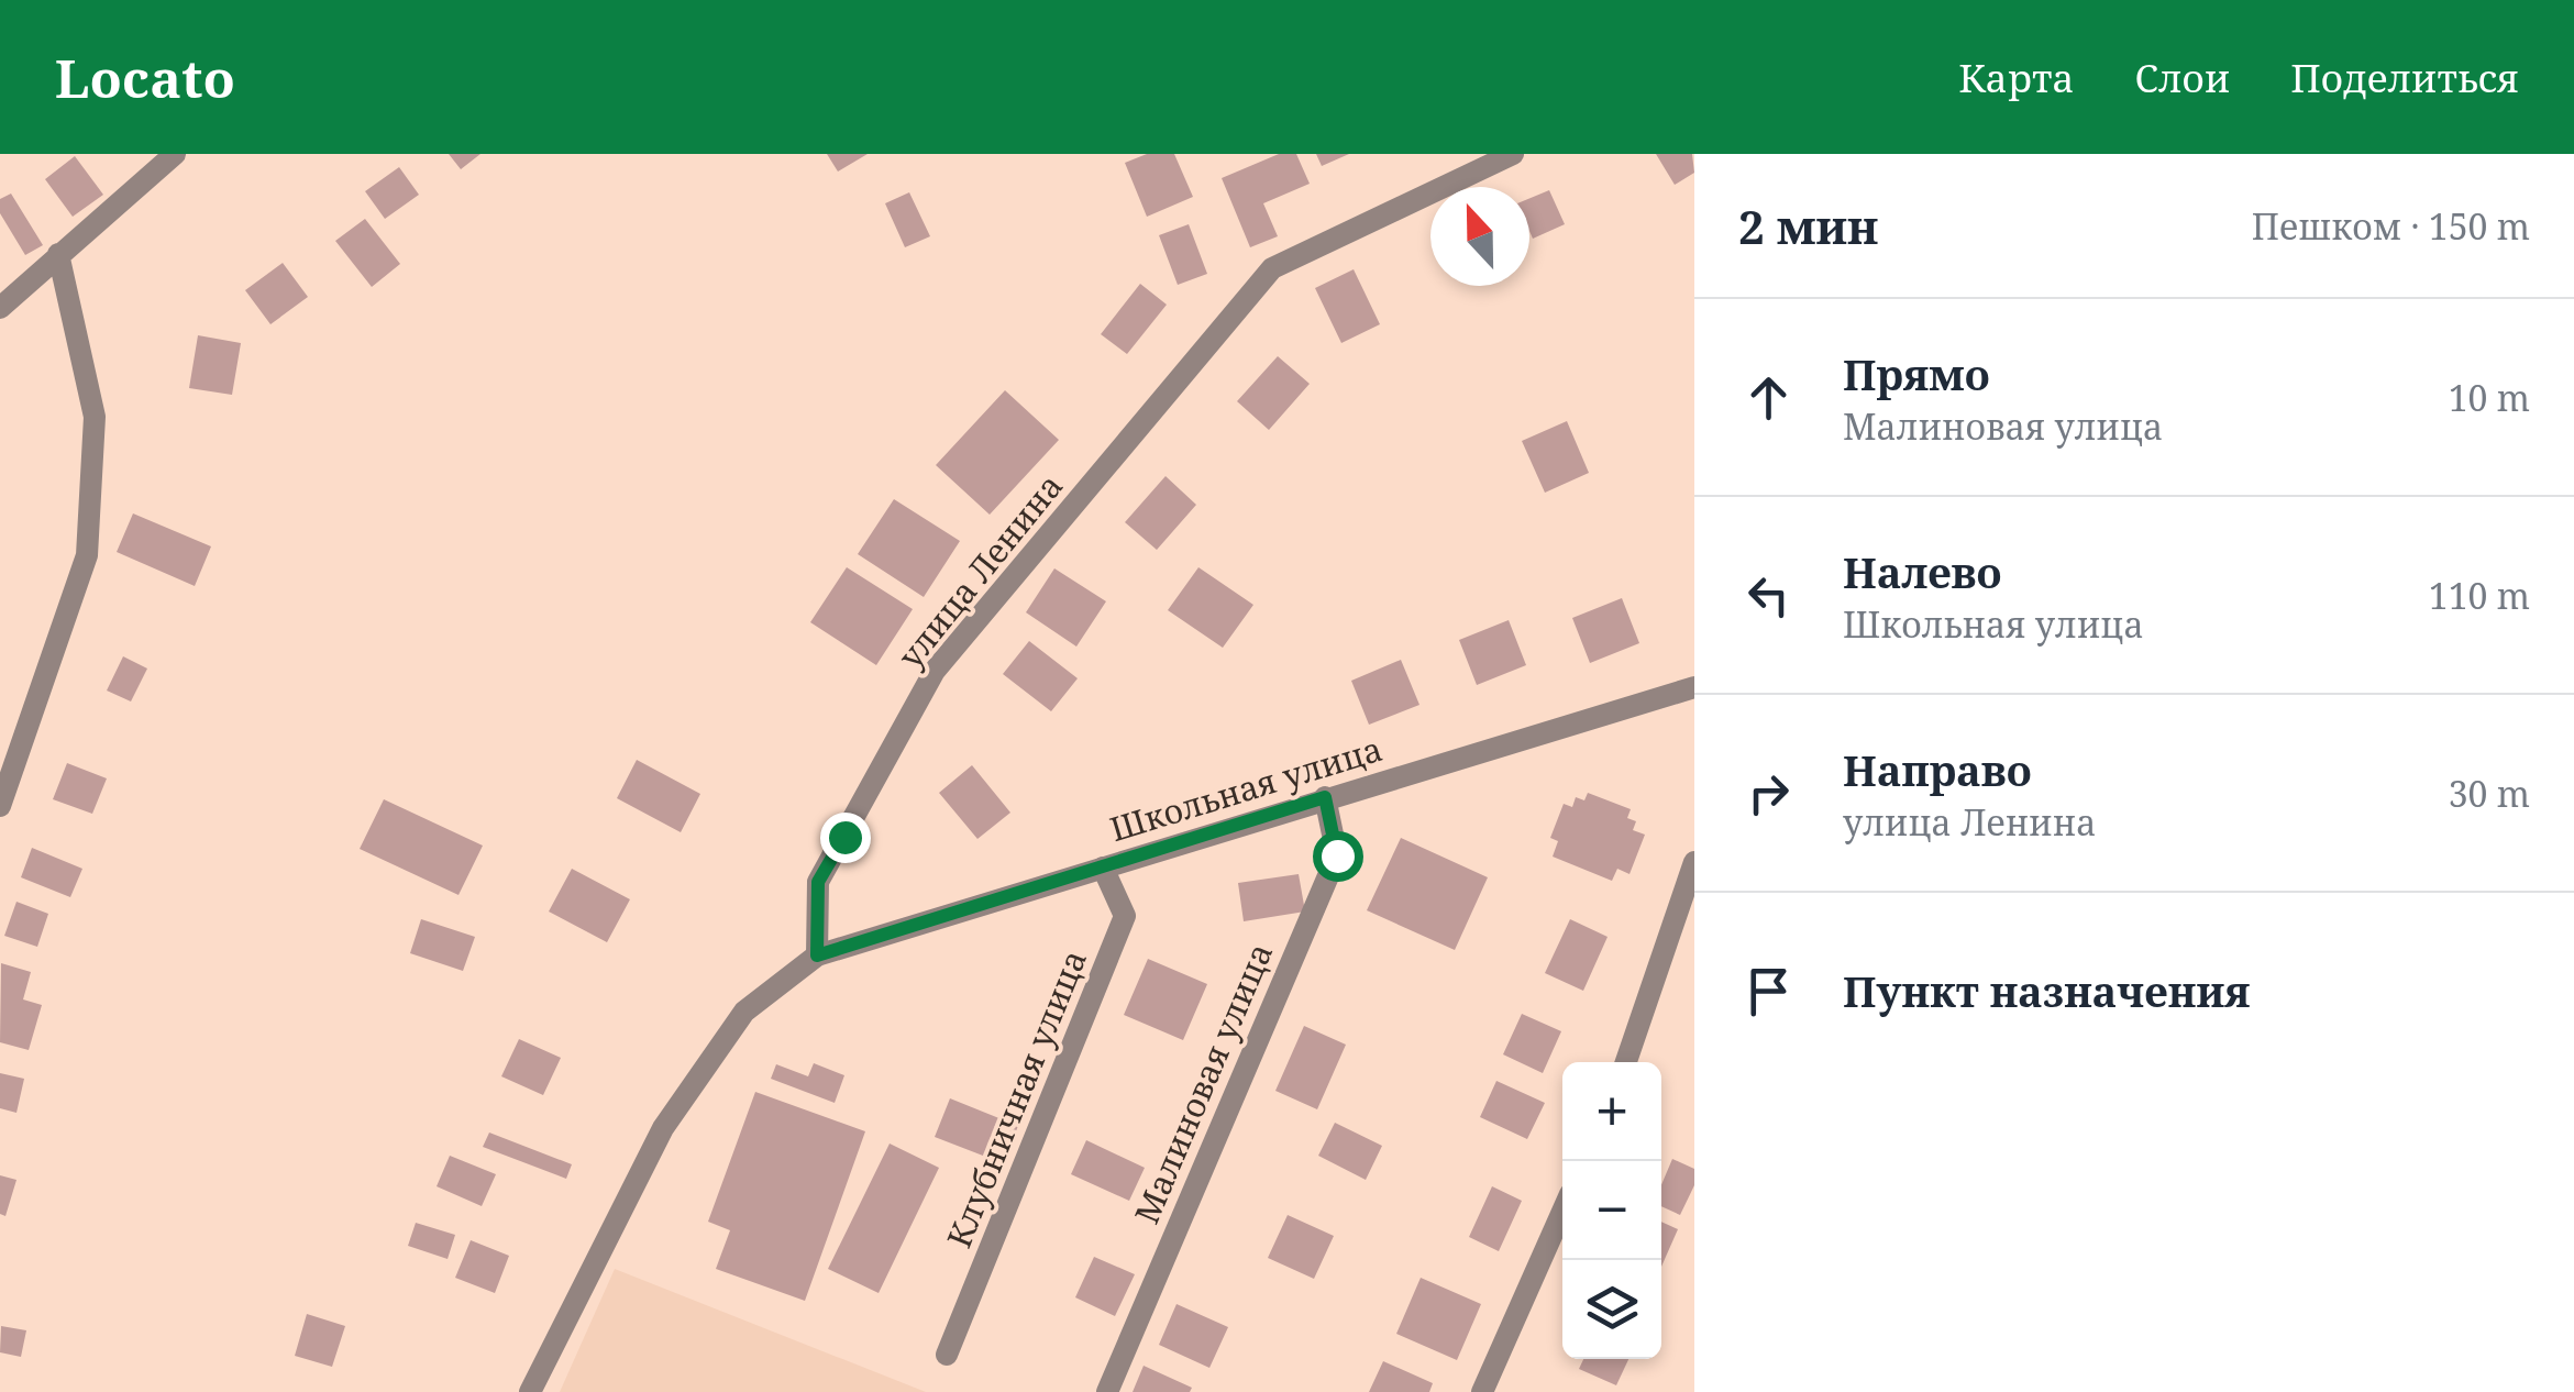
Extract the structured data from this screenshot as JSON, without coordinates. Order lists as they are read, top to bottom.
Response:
{
  "streets": {
    "street": [
      "улица Ленина",
      "Школьная улица",
      "Малиновая улица",
      "Клубничная улица"
    ]
  },
  "crossings": [
    ["улица Ленина", "Школьная улица"],
    ["Школьная улица", "Малиновая улица"],
    ["Школьная улица", "Клубничная улица"]
  ],
  "north": "top",
  "page": {
    "header": "Locato",
    "nav": ["Карта", "Слои", "Поделиться"],
    "heading": ["2 мин", "Пешком · 150 m"],
    "list": [
      ["Прямо", "Малиновая улица", "10 m"],
      ["Налево", "Школьная улица", "110 m"],
      ["Направо", "улица Ленина", "30 m"],
      "Пункт назначения"
    ],
    "map_buttons": ["+", "−"]
  }
}
